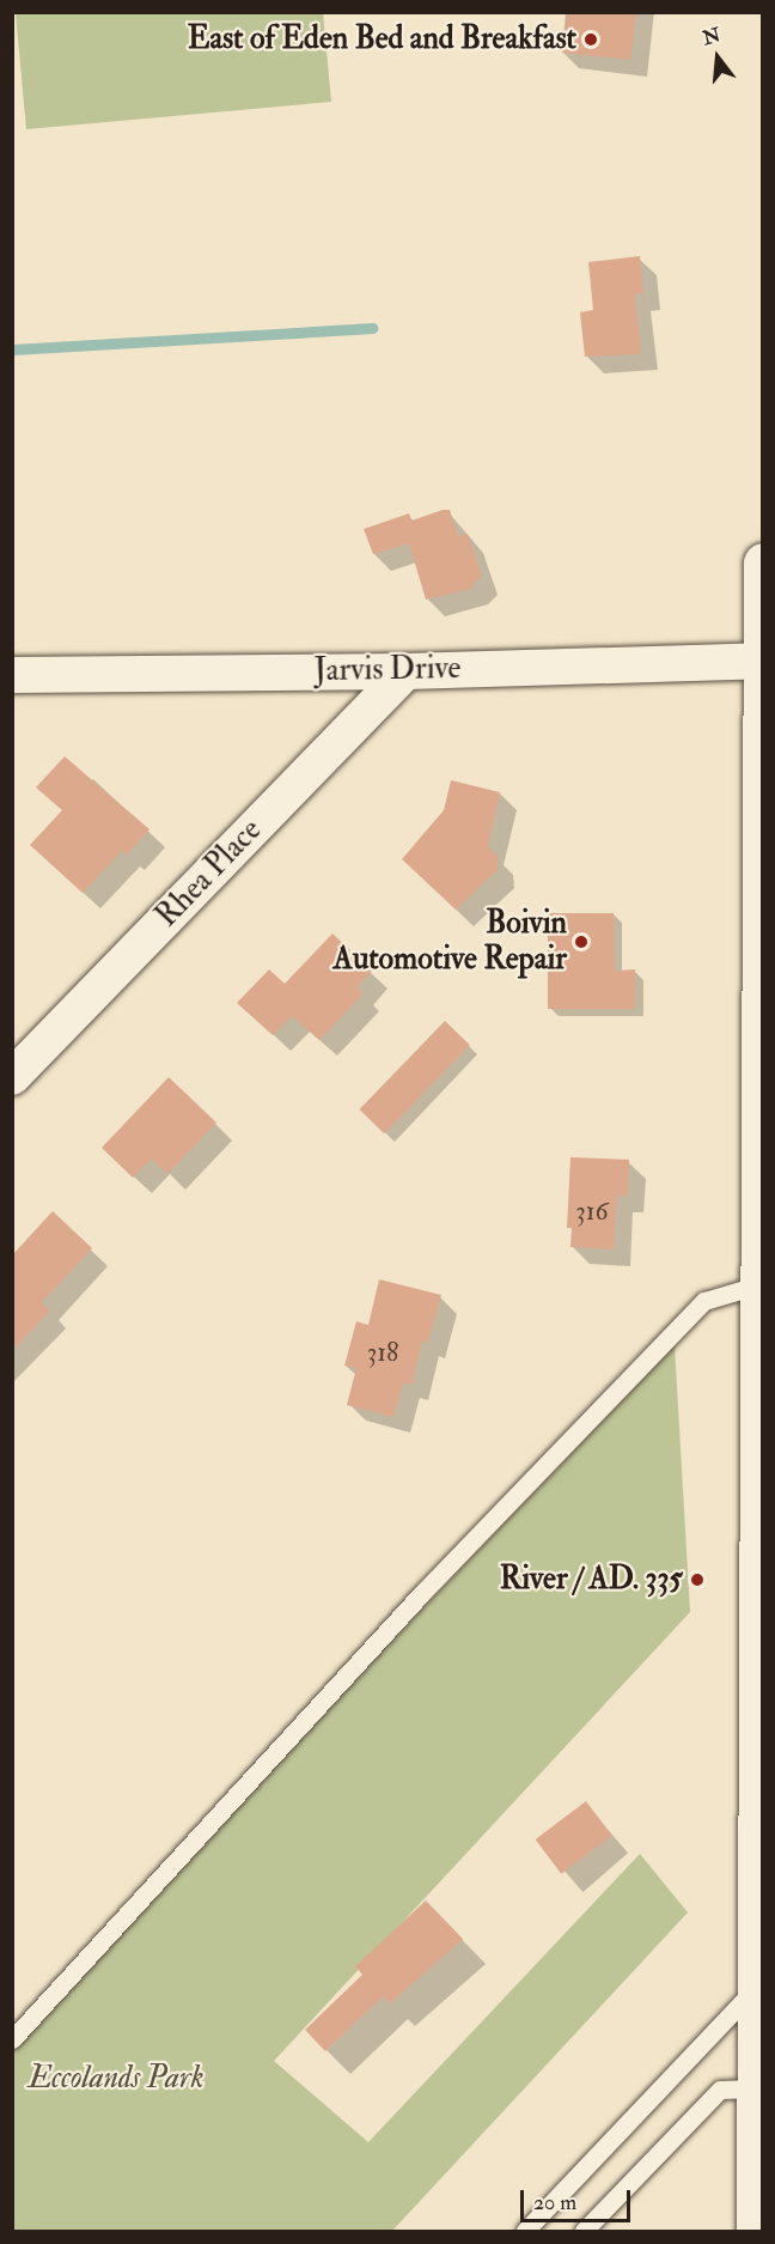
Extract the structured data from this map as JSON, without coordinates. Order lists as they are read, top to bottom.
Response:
{
  "streets": {
    "street": ["Jarvis Drive", "Rhea Place"]
  },
  "crossings": [
    ["Jarvis Drive", "Rhea Place"]
  ],
  "parks": ["Eccolands Park"],
  "places": ["East of Eden Bed and Breakfast", "Boivin Automotive Repair", "River / AD. 335"],
  "house_numbers": ["316", "318"],
  "scale_bar": "20 m",
  "north": "top"
}
